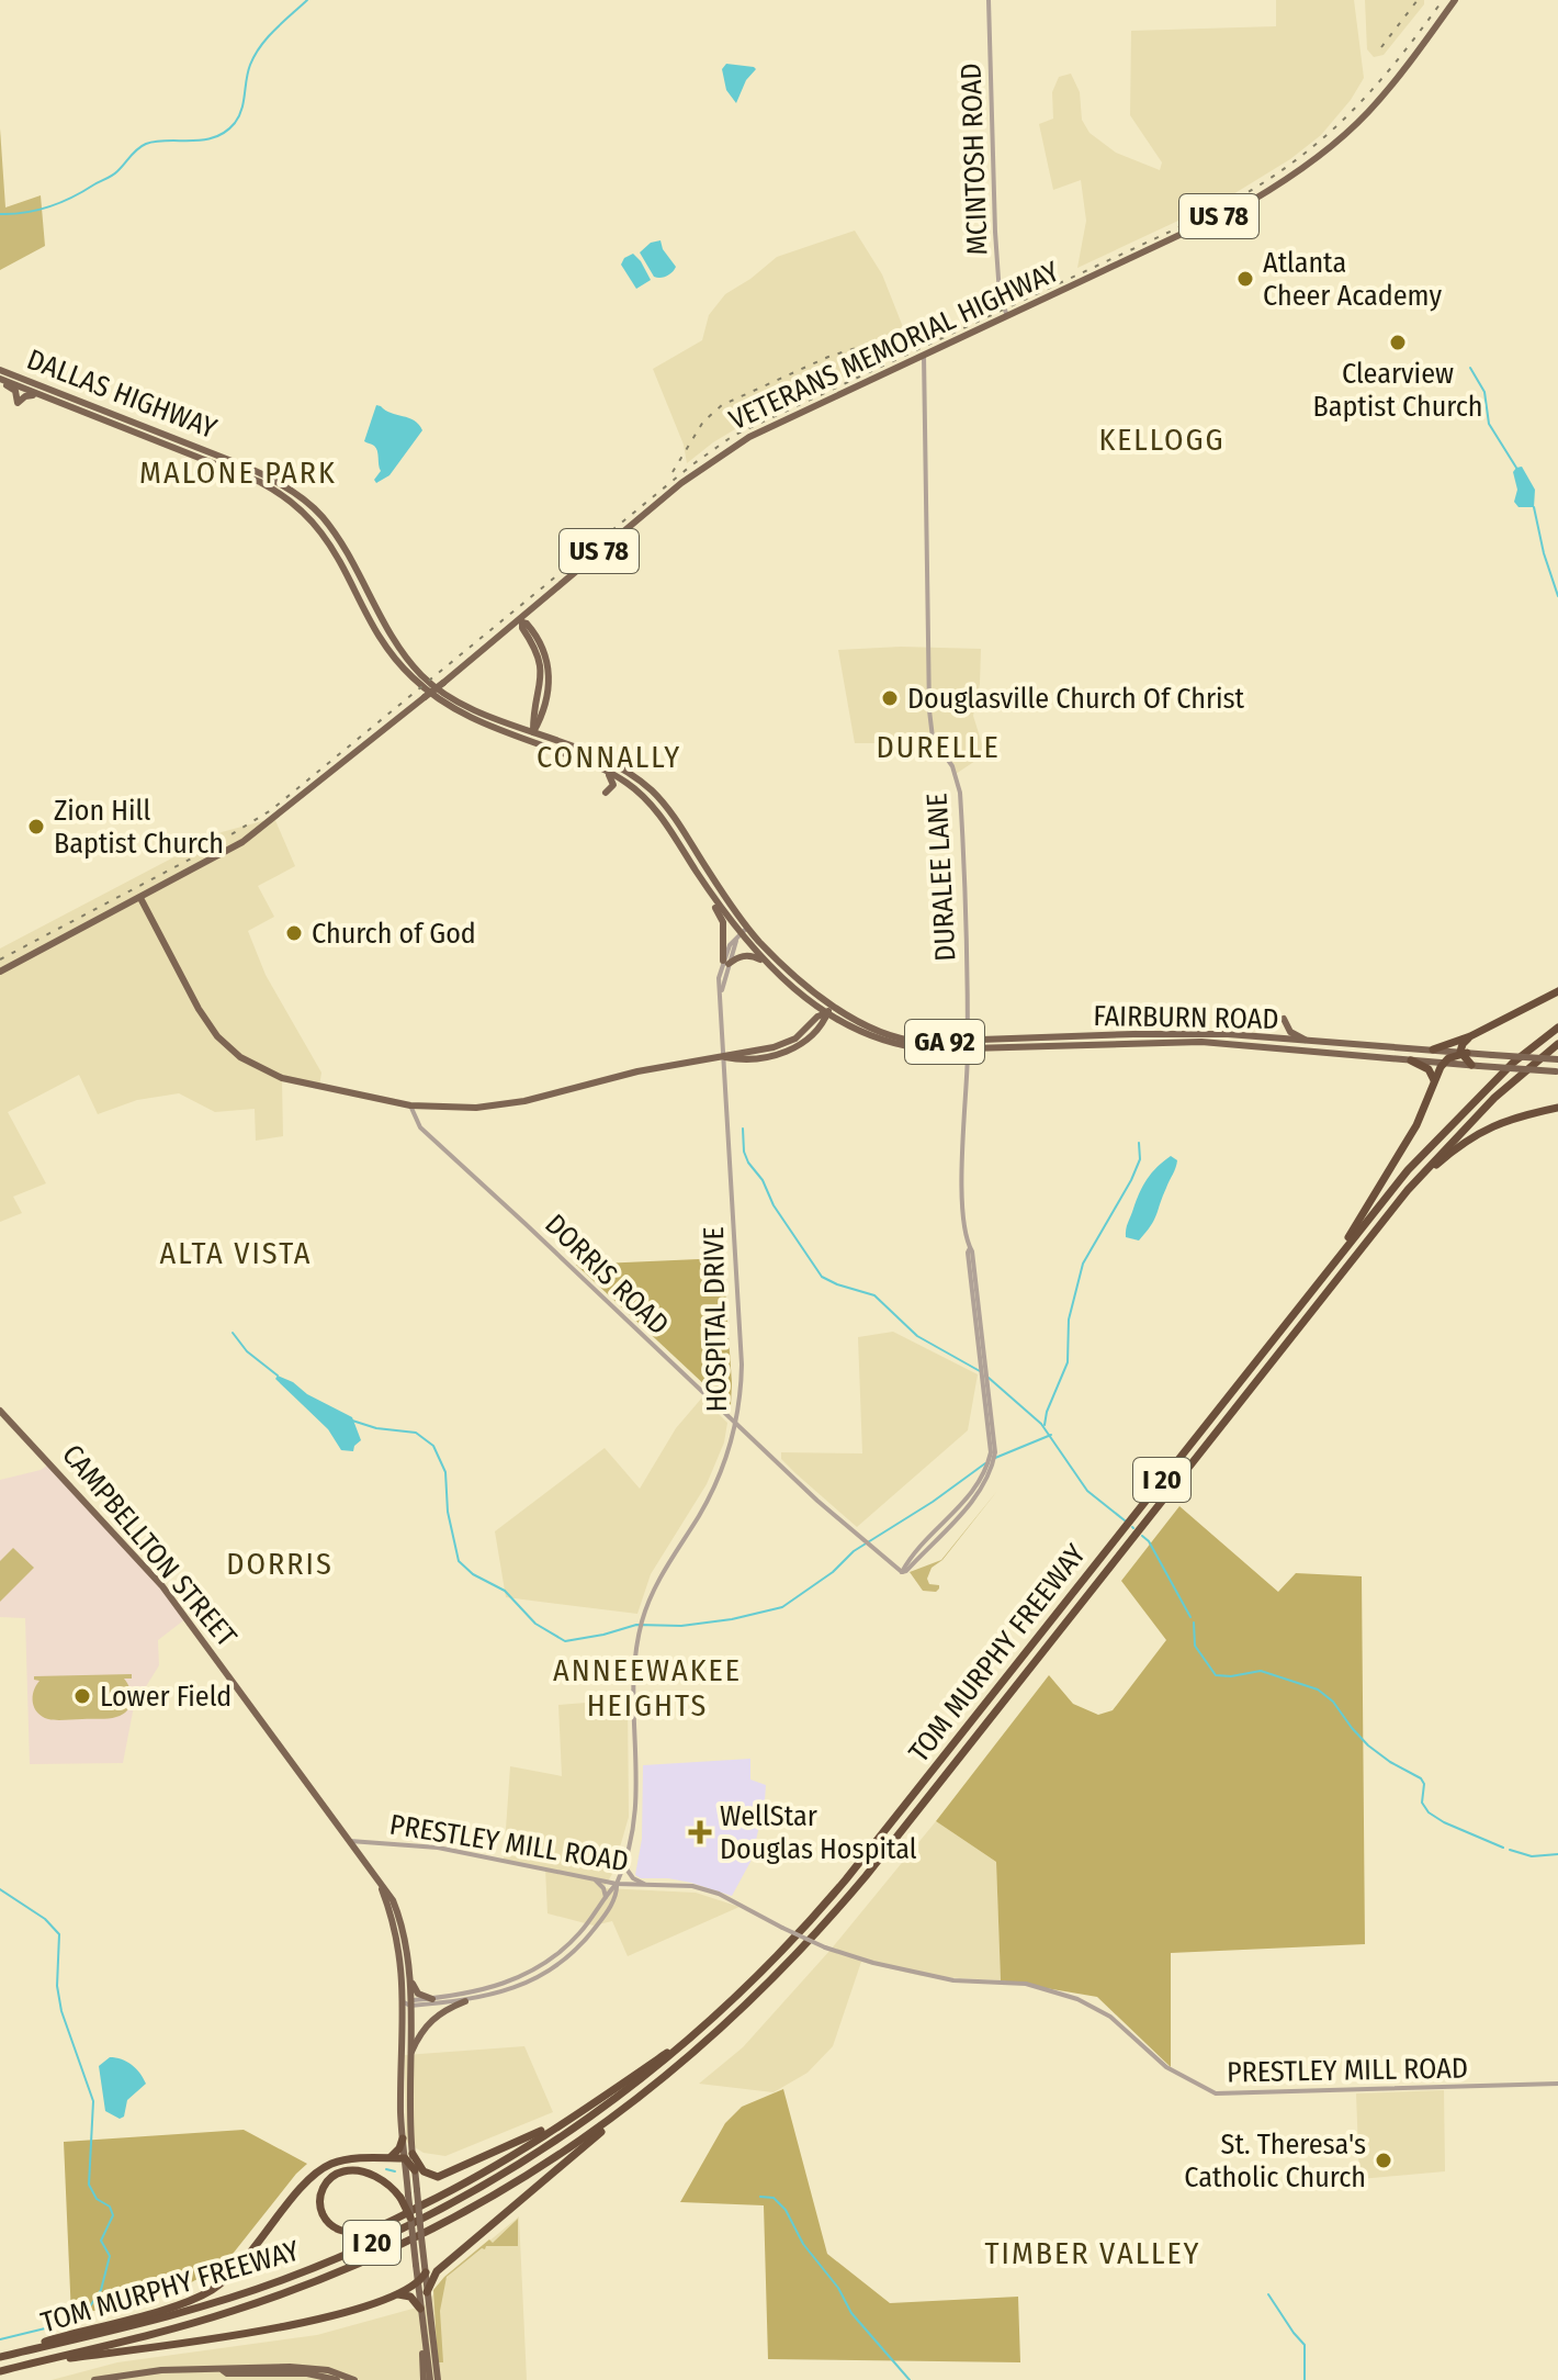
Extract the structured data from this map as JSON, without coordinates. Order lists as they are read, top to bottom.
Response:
{
  "streets": {
    "highway": ["I 20", "TOM MURPHY FREEWAY"],
    "main road": [
      "US 78",
      "VETERANS MEMORIAL HIGHWAY",
      "DALLAS HIGHWAY",
      "FAIRBURN ROAD",
      "GA 92",
      "CAMPBELLTON STREET"
    ],
    "street": [
      "MCINTOSH ROAD",
      "DURALEE LANE",
      "DORRIS ROAD",
      "HOSPITAL DRIVE",
      "PRESTLEY MILL ROAD"
    ]
  },
  "crossings": [
    ["MCINTOSH ROAD", "VETERANS MEMORIAL HIGHWAY"],
    ["VETERANS MEMORIAL HIGHWAY", "DURALEE LANE"],
    ["DALLAS HIGHWAY", "FAIRBURN ROAD"],
    ["DALLAS HIGHWAY", "HOSPITAL DRIVE"],
    ["DURALEE LANE", "FAIRBURN ROAD"],
    ["DURALEE LANE", "DORRIS ROAD"],
    ["DORRIS ROAD", "HOSPITAL DRIVE"],
    ["HOSPITAL DRIVE", "CAMPBELLTON STREET"],
    ["HOSPITAL DRIVE", "PRESTLEY MILL ROAD"],
    ["CAMPBELLTON STREET", "PRESTLEY MILL ROAD"]
  ],
  "districts": [
    "KELLOGG",
    "MALONE PARK",
    "DURELLE",
    "CONNALLY",
    "ALTA VISTA",
    "DORRIS",
    "ANNEEWAKEE HEIGHTS",
    "TIMBER VALLEY"
  ],
  "places": {
    "other": [
      "Atlanta Cheer Academy",
      "Clearview Baptist Church",
      "Douglasville Church Of Christ",
      "Zion Hill Baptist Church",
      "Church of God",
      "Lower Field",
      "St. Theresa's Catholic Church"
    ],
    "health": ["WellStar Douglas Hospital"]
  }
}
